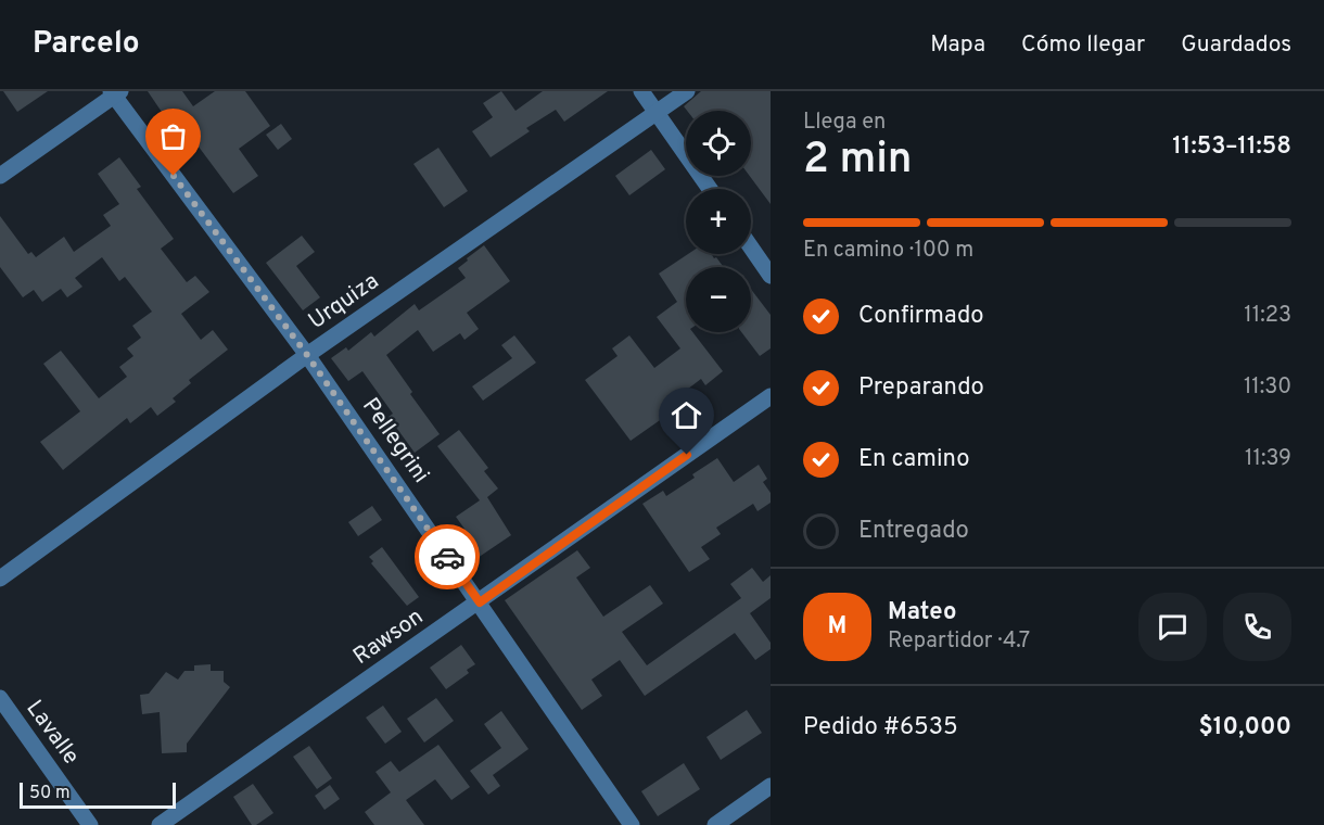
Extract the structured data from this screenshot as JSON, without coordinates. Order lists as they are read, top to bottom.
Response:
{
  "streets": {
    "street": [
      "Urquiza",
      "Pellegrini",
      "Rawson",
      "Lavalle"
    ]
  },
  "crossings": [
    ["Urquiza", "Pellegrini"],
    ["Pellegrini", "Rawson"]
  ],
  "scale_bar": "50 m",
  "page": {
    "header": "Parcelo",
    "nav": ["Mapa", "Cómo llegar", "Guardados"],
    "heading": ["2 min", "Llega en", "11:53–11:58"],
    "panel": [
      "Mateo",
      "Repartidor · 4.7",
      "Pedido #6535",
      "$10,000"
    ],
    "map_buttons": ["+", "−"],
    "bar": "En camino · 100 m",
    "list": [
      ["Confirmado", "11:23"],
      ["Preparando", "11:30"],
      ["En camino", "11:39"],
      "Entregado"
    ],
    "round": "M",
    "scale": "50 m"
  }
}
